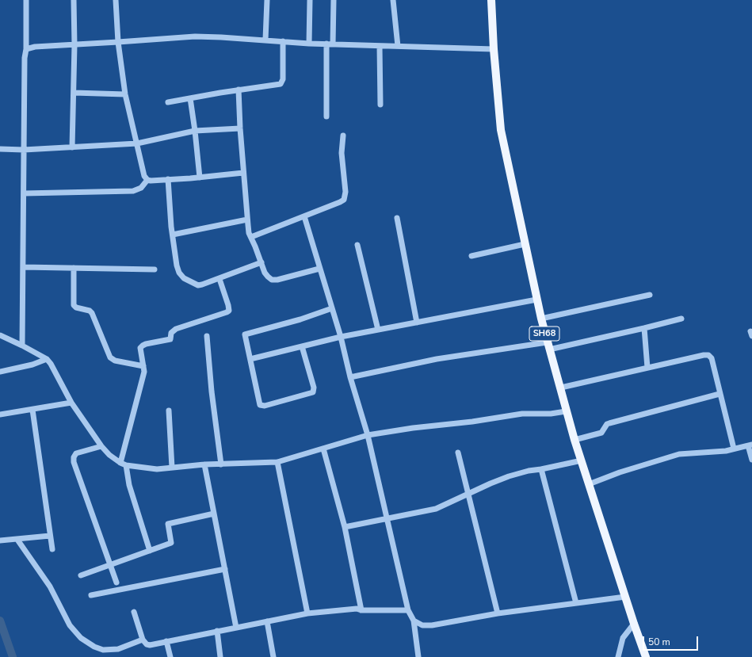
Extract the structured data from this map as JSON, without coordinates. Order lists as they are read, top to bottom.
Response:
{
  "streets": {
    "main road": ["SH68"]
  },
  "scale_bar": "50 m"
}
